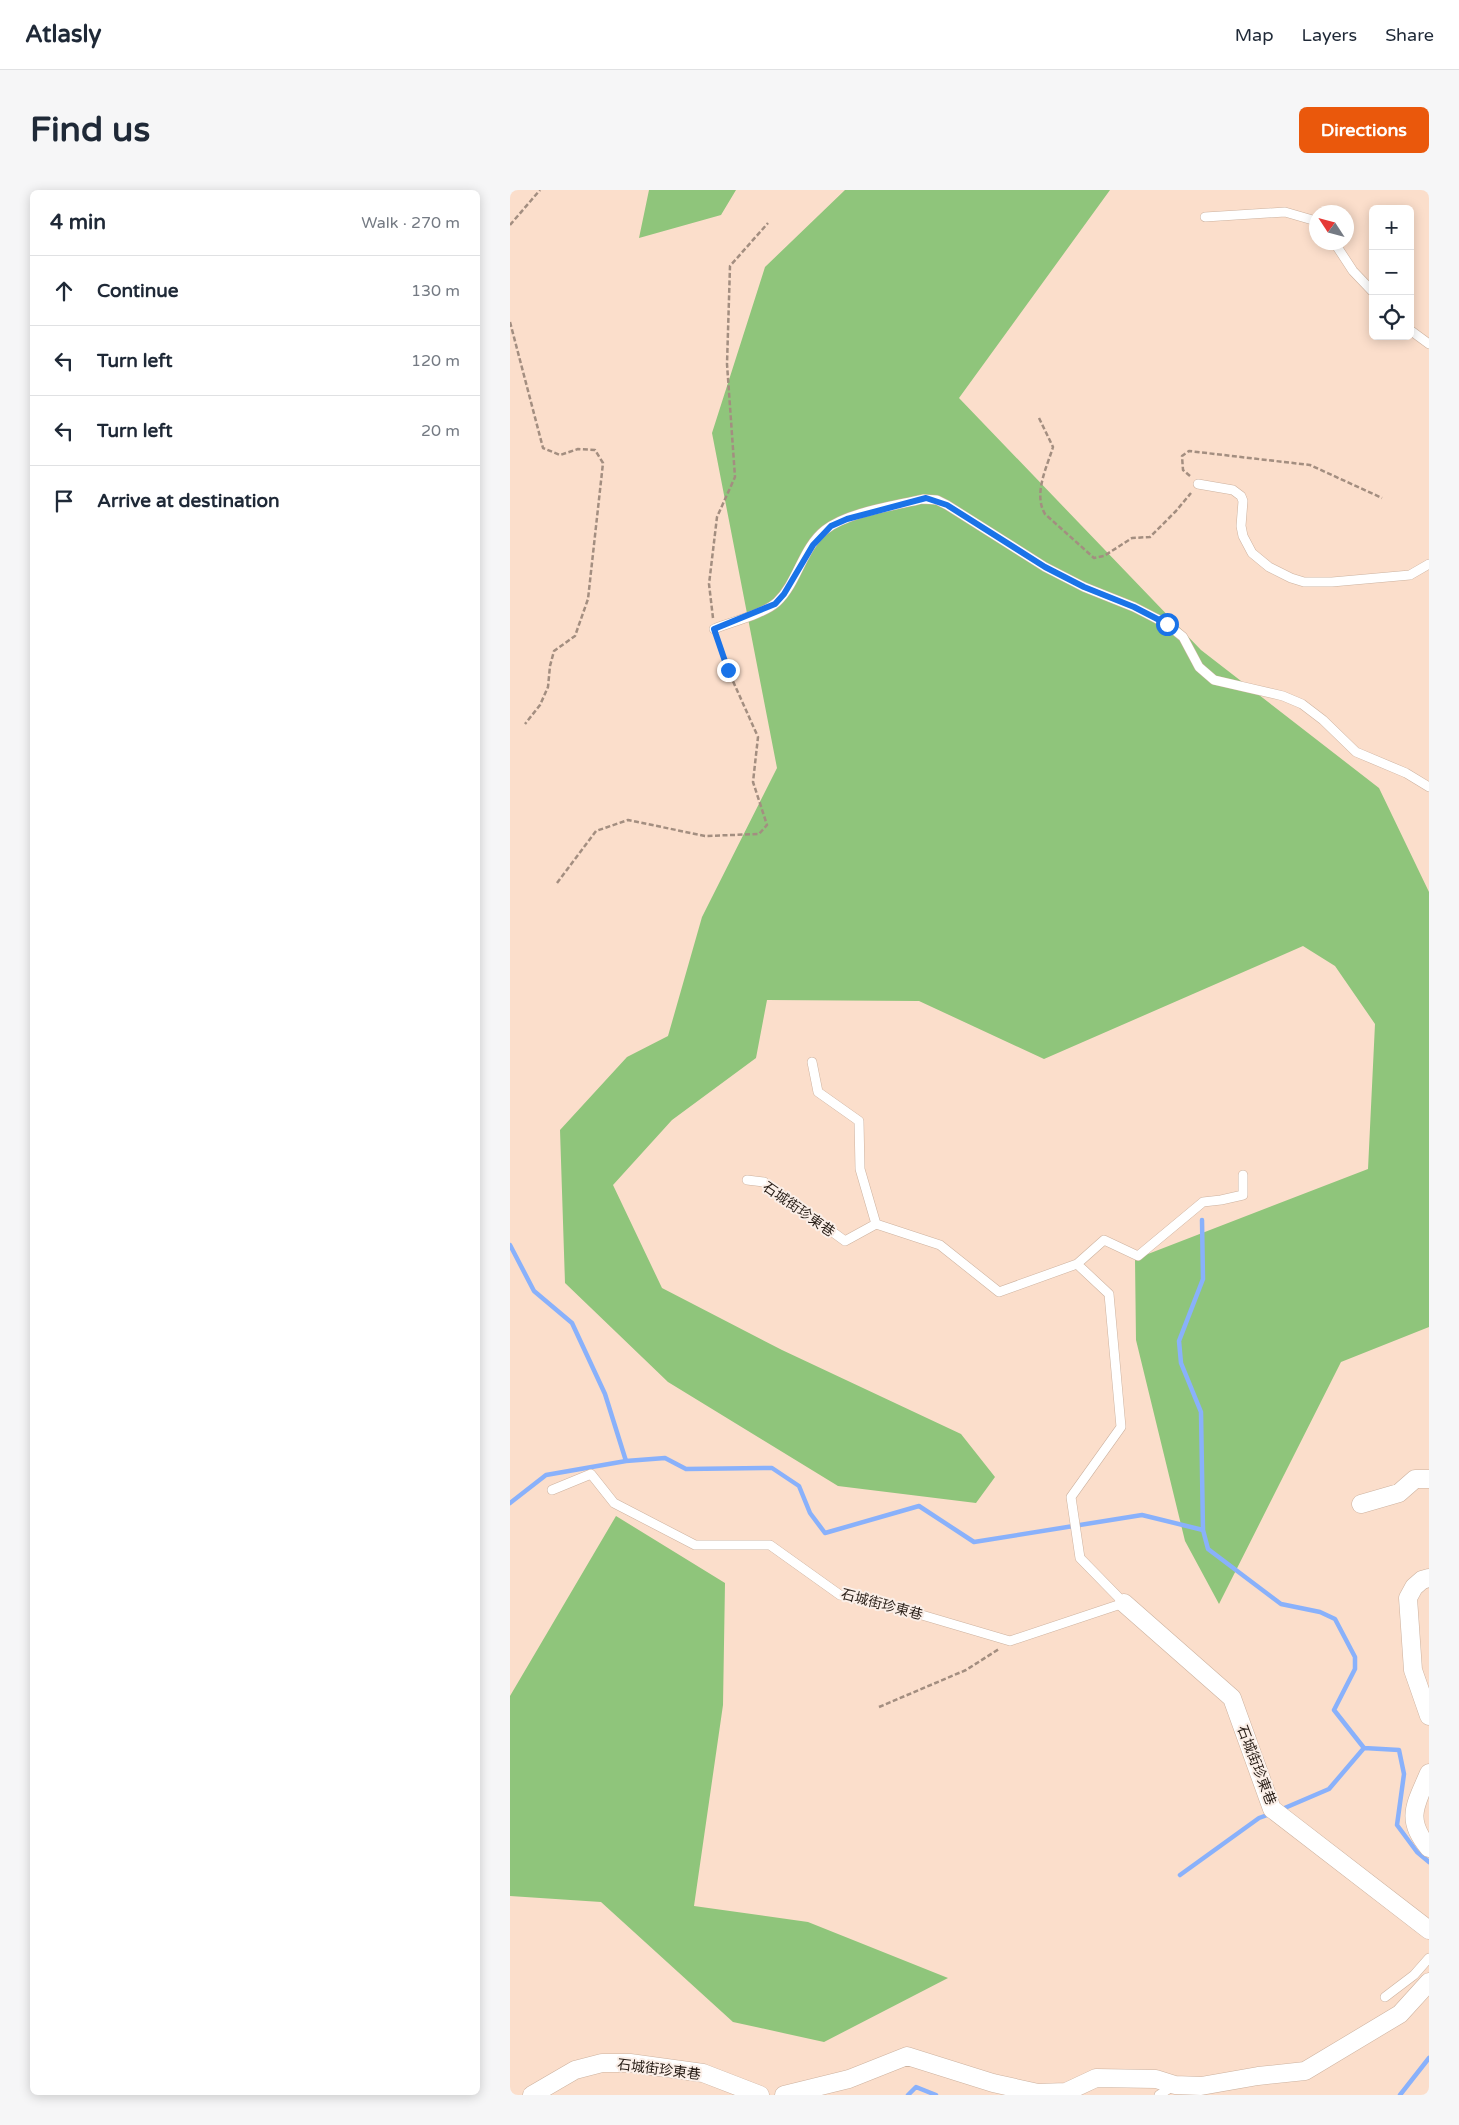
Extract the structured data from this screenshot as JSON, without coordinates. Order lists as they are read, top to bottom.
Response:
{
  "streets": {
    "street": ["石城街珍東巷"]
  },
  "north": "top left",
  "page": {
    "header": "Atlasly",
    "nav": ["Map", "Layers", "Share"],
    "buttons": "Directions",
    "title": "Find us",
    "heading": ["4 min", "Walk · 270 m"],
    "map_buttons": ["+", "−"],
    "list": [
      ["Continue", "130 m"],
      ["Turn left", "120 m"],
      ["Turn left", "20 m"],
      "Arrive at destination"
    ]
  }
}
